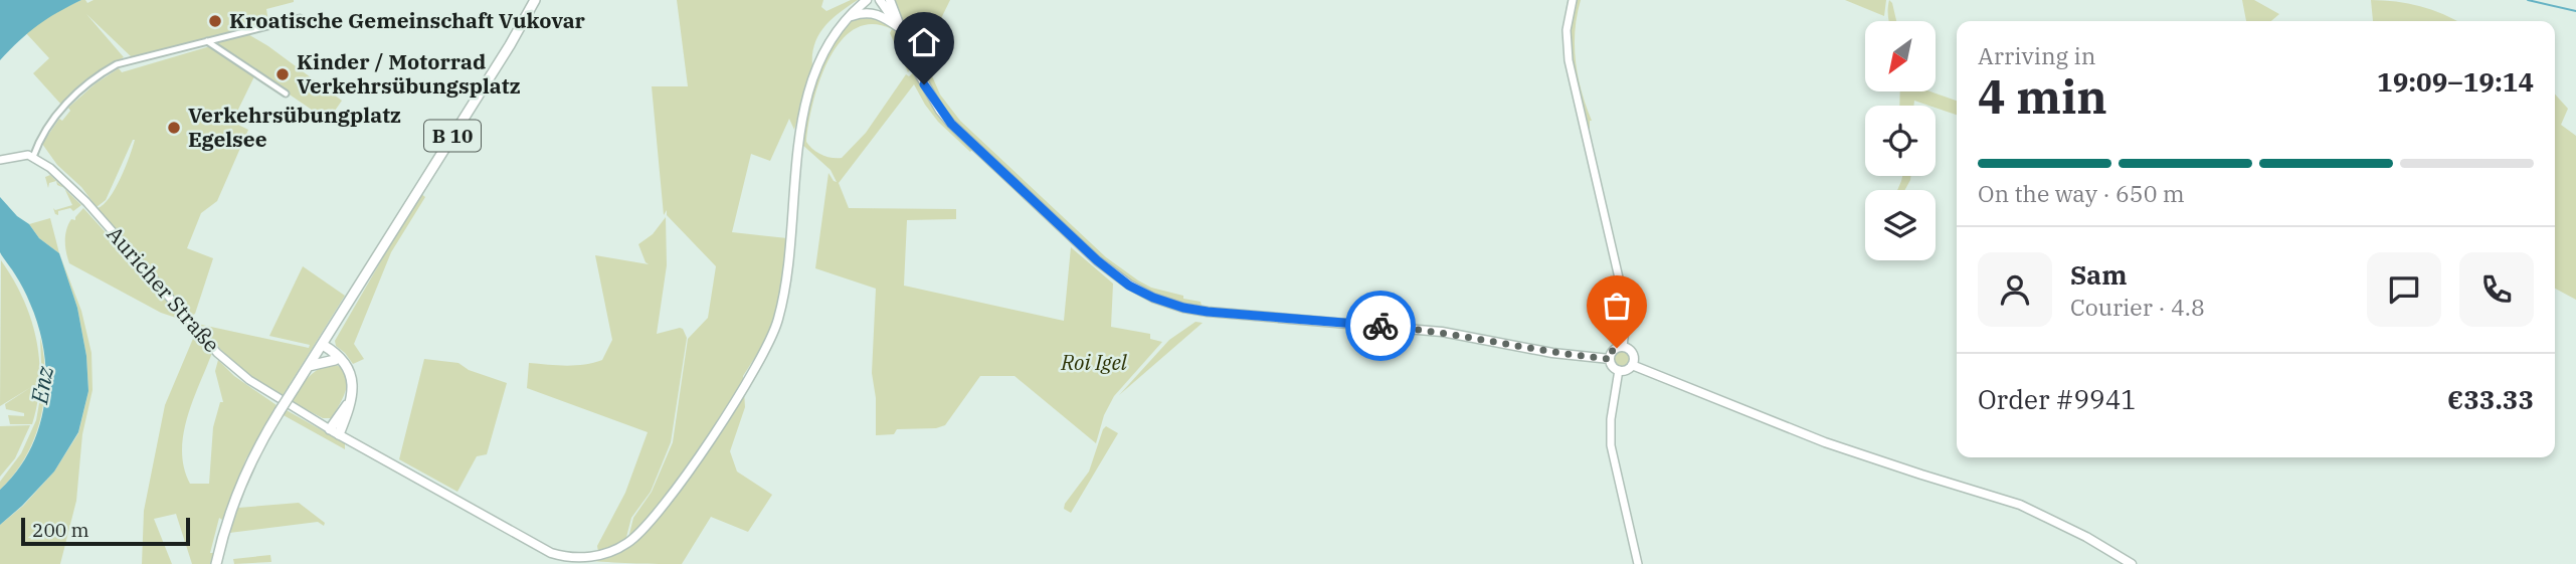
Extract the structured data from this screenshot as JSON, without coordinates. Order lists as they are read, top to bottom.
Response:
{
  "streets": {
    "main road": ["B 10"],
    "street": ["Auricher Straße"]
  },
  "water": ["Enz"],
  "parks": ["Roi Igel"],
  "places": ["Kroatische Gemeinschaft Vukovar", "Kinder / Motorrad Verkehrsübungsplatz", "Verkehrsübungplatz Egelsee"],
  "scale_bar": "200 m",
  "north": "bottom left",
  "page": {
    "heading": ["4 min", "Arriving in", "19:09–19:14"],
    "panel": [
      "Sam",
      "Courier · 4.8",
      "Order #9941",
      "€33.33"
    ],
    "bar": "On the way · 650 m",
    "scale": "200 m"
  }
}
